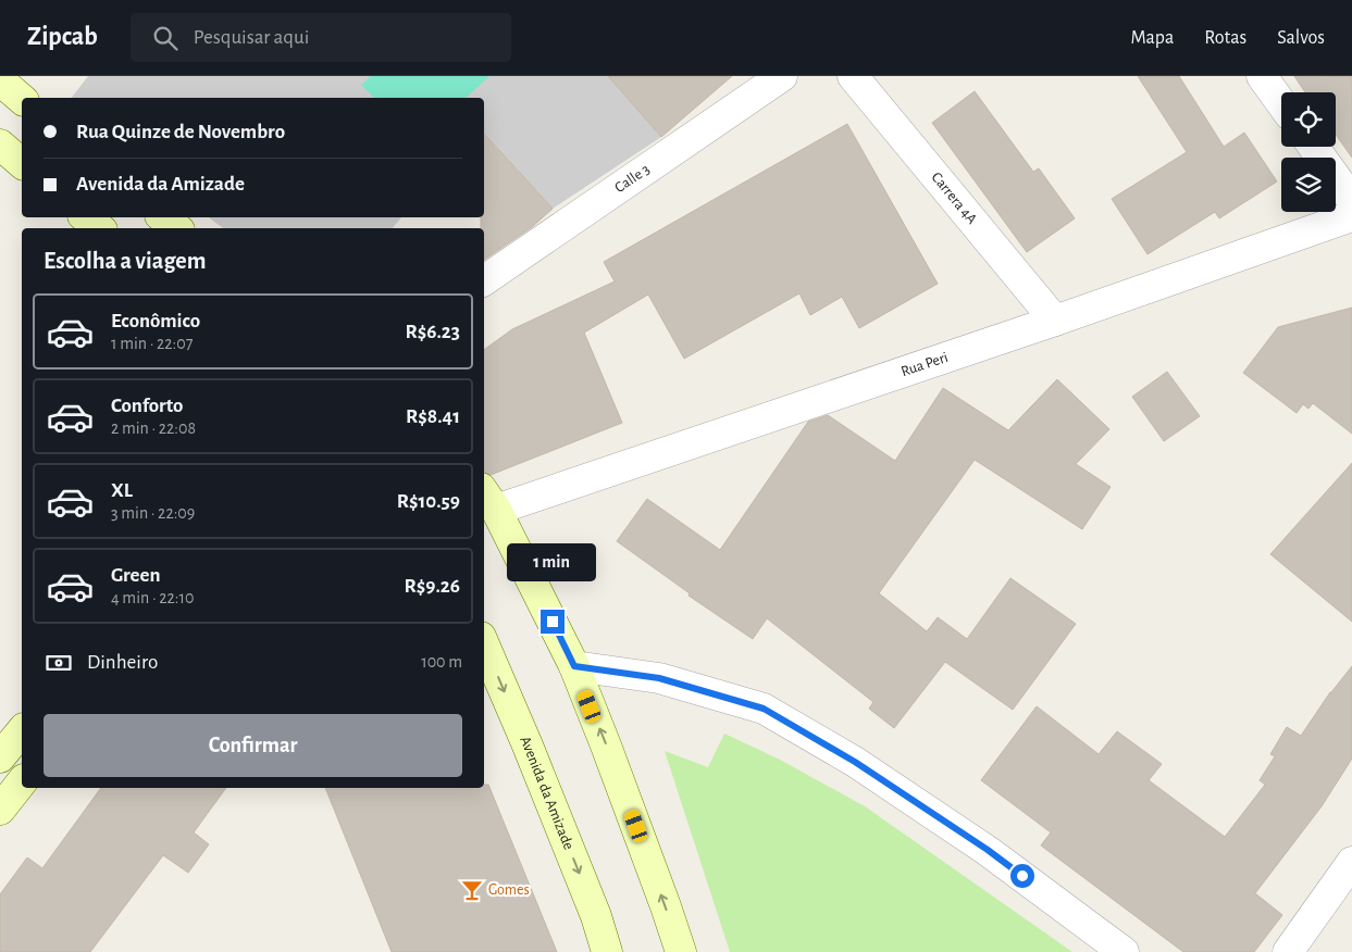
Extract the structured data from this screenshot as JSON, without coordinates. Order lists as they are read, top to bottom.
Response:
{
  "streets": {
    "main road": ["Avenida da Amizade"],
    "street": ["Calle 3", "Carrera 4A", "Rua Peri"]
  },
  "crossings": [
    ["Carrera 4A", "Rua Peri"]
  ],
  "places": {
    "bar": ["Gomes"]
  },
  "page": {
    "header": "Zipcab",
    "search": "Pesquisar aqui",
    "nav": ["Mapa", "Rotas", "Salvos"],
    "banner": ["Rua Quinze de Novembro", "Avenida da Amizade"],
    "heading": "Escolha a viagem",
    "list": [
      {
        "name": "Econômico",
        "note": "1 min · 22:07",
        "value": "R$6.23"
      },
      {
        "name": "Conforto",
        "note": "2 min · 22:08",
        "value": "R$8.41"
      },
      {
        "name": "XL",
        "note": "3 min · 22:09",
        "value": "R$10.59"
      },
      {
        "name": "Green",
        "note": "4 min · 22:10",
        "value": "R$9.26"
      }
    ],
    "bubble": "1 min",
    "pay": ["Dinheiro", "100 m"],
    "buttons": "Confirmar"
  }
}
